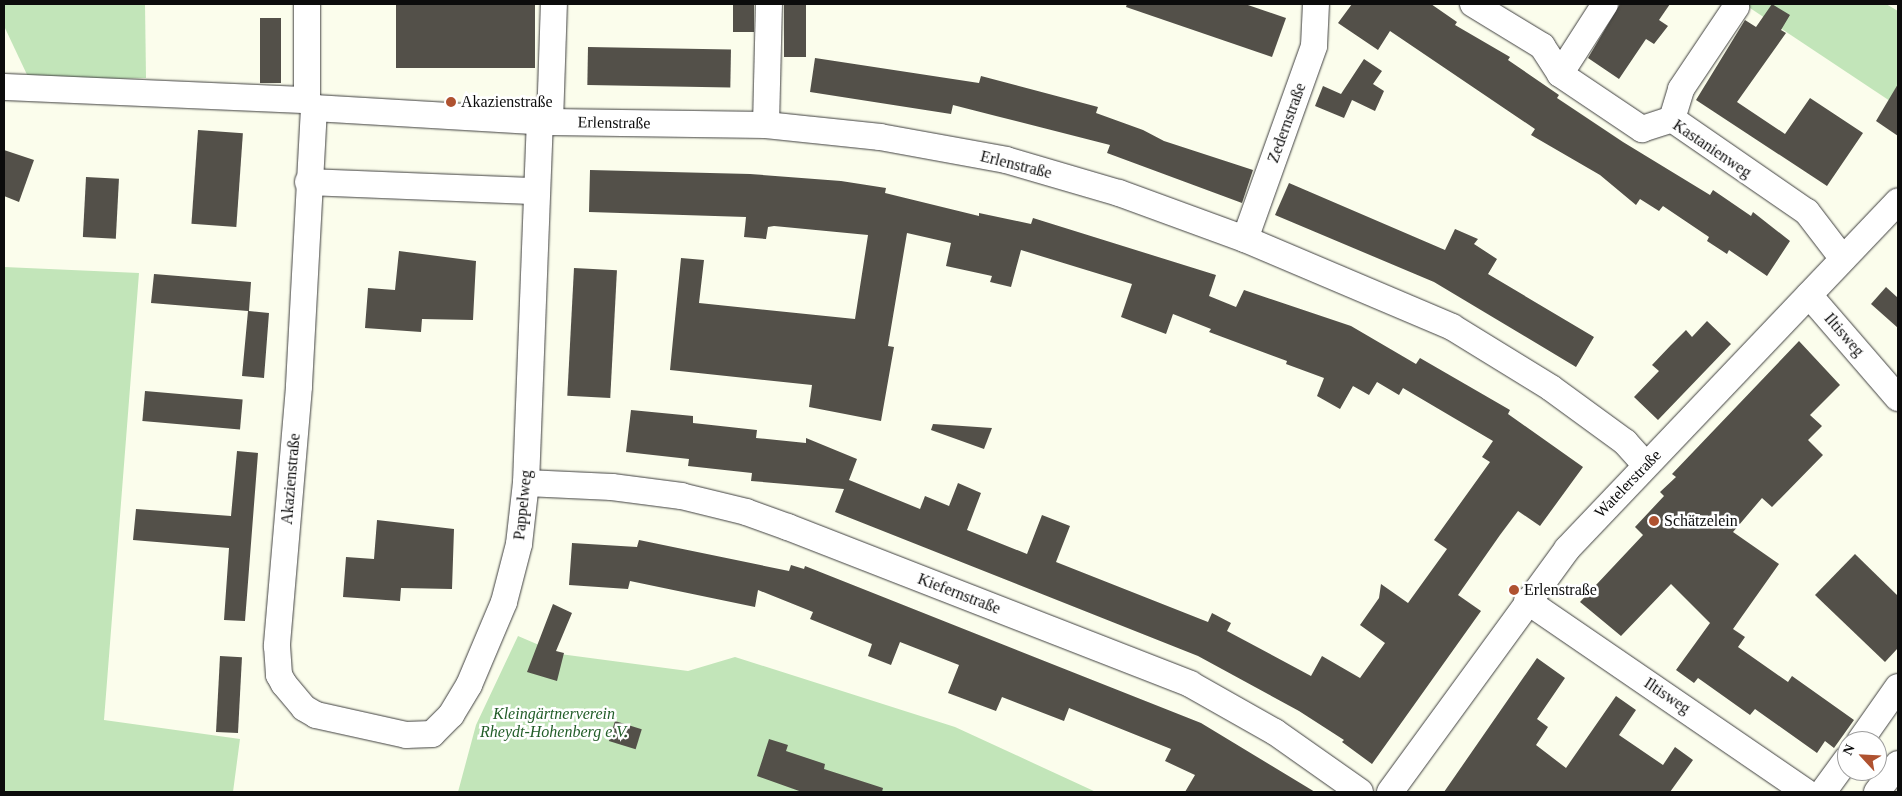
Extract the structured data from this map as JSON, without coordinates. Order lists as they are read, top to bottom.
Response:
{
  "streets": {
    "street": [
      "Erlenstraße",
      "Zedernstraße",
      "Kastanienweg",
      "Iltisweg",
      "Akazienstraße",
      "Watelerstraße",
      "Pappelweg",
      "Kiefernstraße"
    ]
  },
  "crossings": [
    ["Erlenstraße", "Zedernstraße"],
    ["Erlenstraße", "Akazienstraße"],
    ["Erlenstraße", "Watelerstraße"],
    ["Erlenstraße", "Pappelweg"],
    ["Kastanienweg", "Watelerstraße"],
    ["Iltisweg", "Watelerstraße"],
    ["Akazienstraße", "Pappelweg"],
    ["Pappelweg", "Kiefernstraße"]
  ],
  "parks": ["Kleingärtnerverein Rheydt-Hohenberg e.V."],
  "places": ["Akazienstraße", "Schätzelein", "Erlenstraße"],
  "north": "top left"
}
